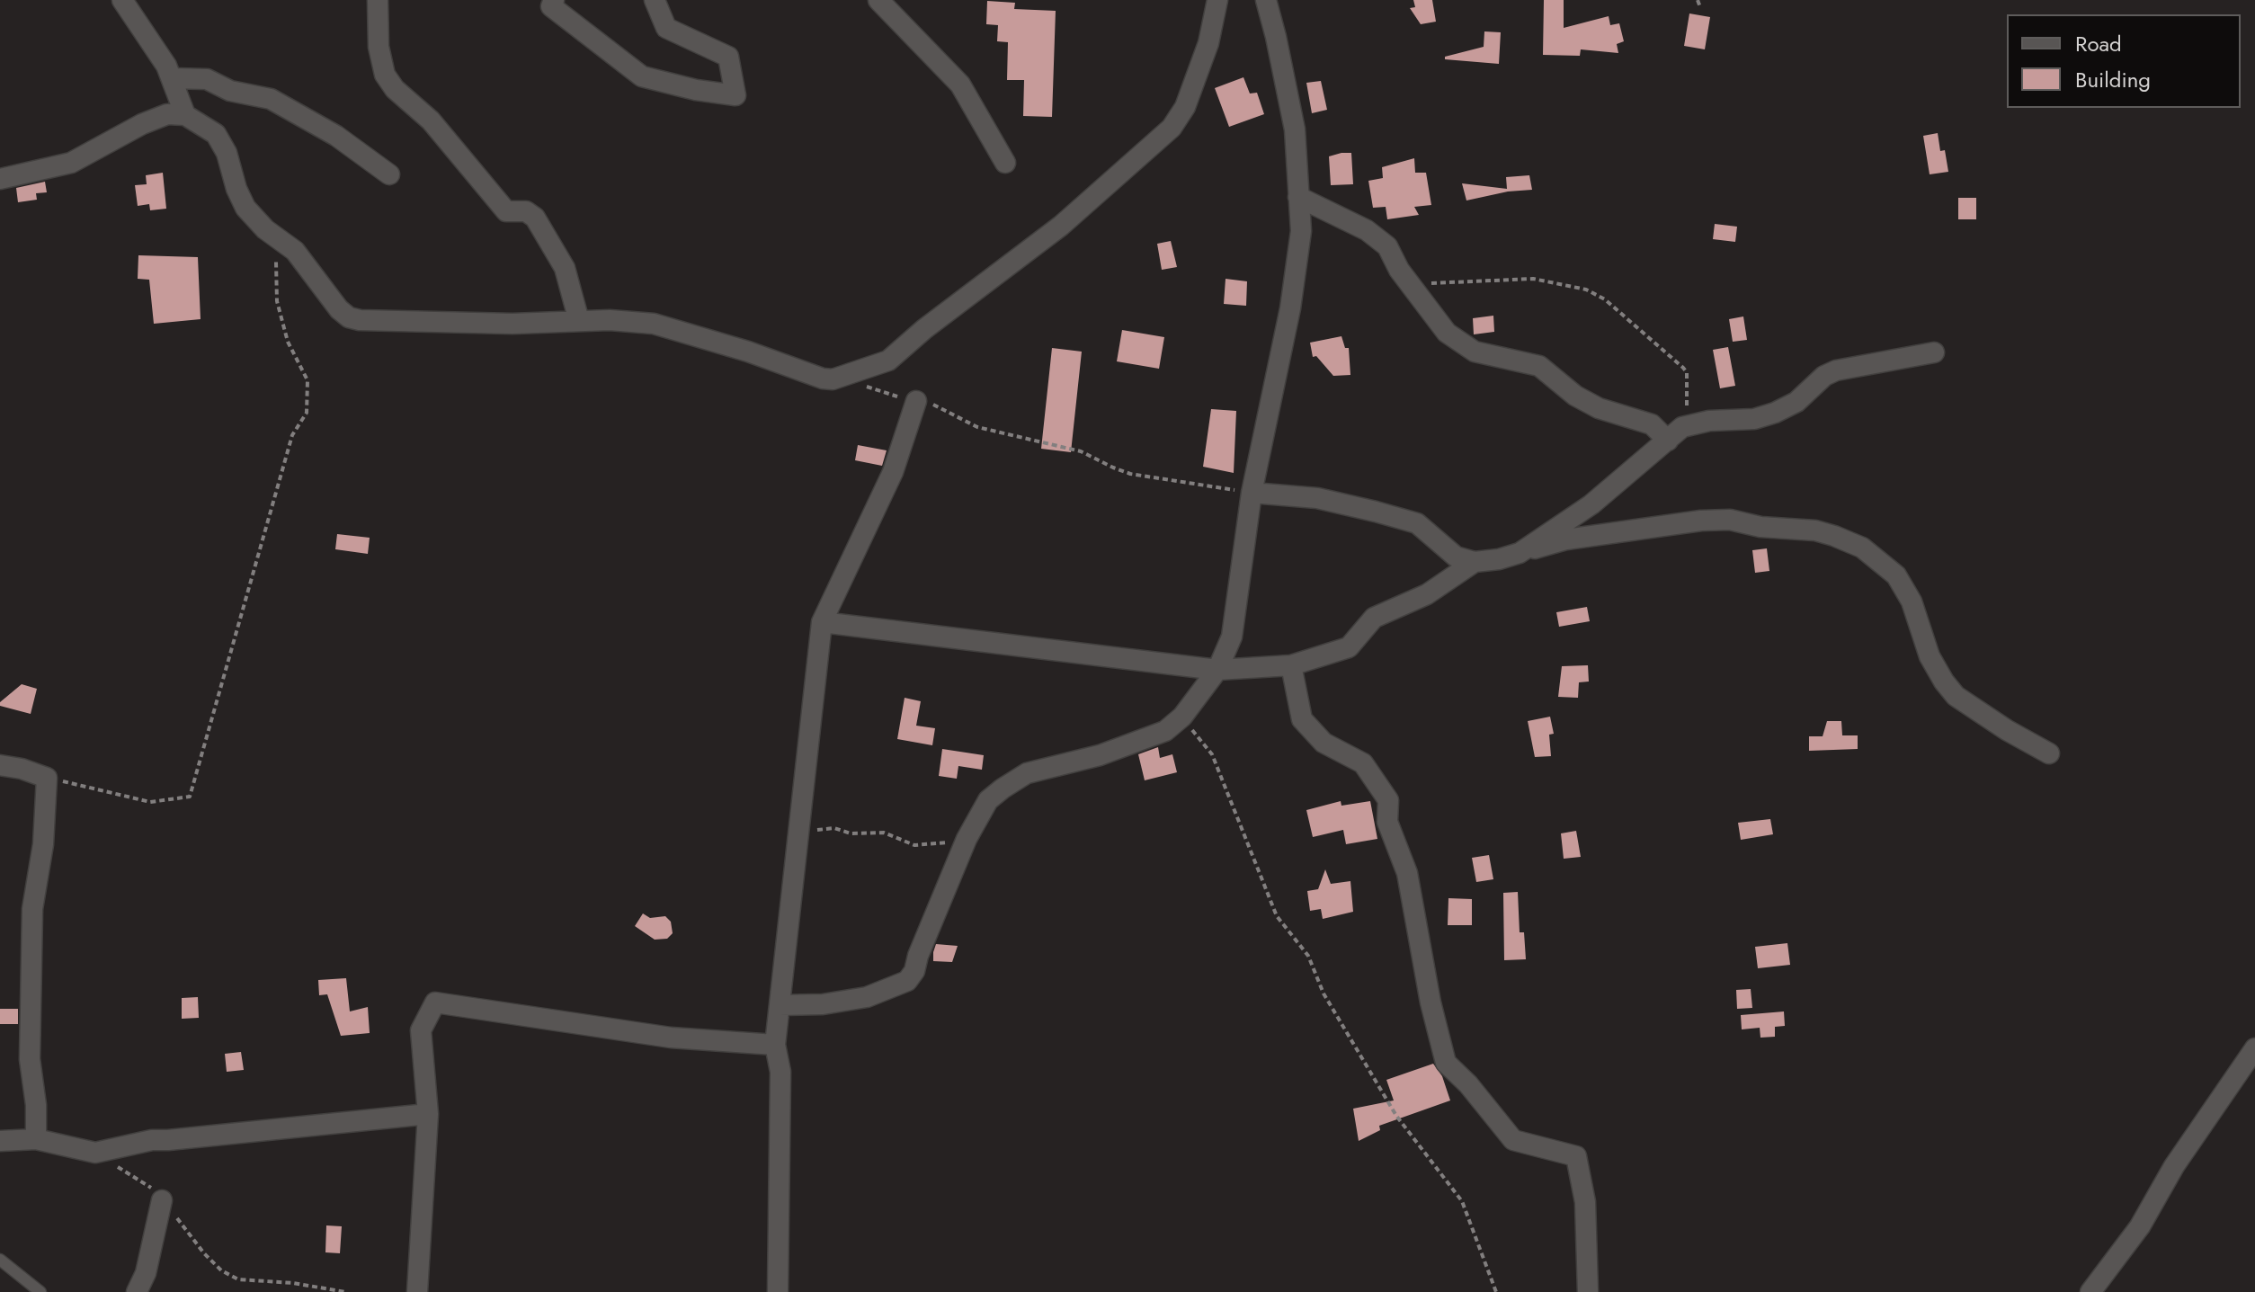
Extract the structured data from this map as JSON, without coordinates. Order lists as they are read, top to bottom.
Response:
{
  "legend": ["Road", "Building"]
}
